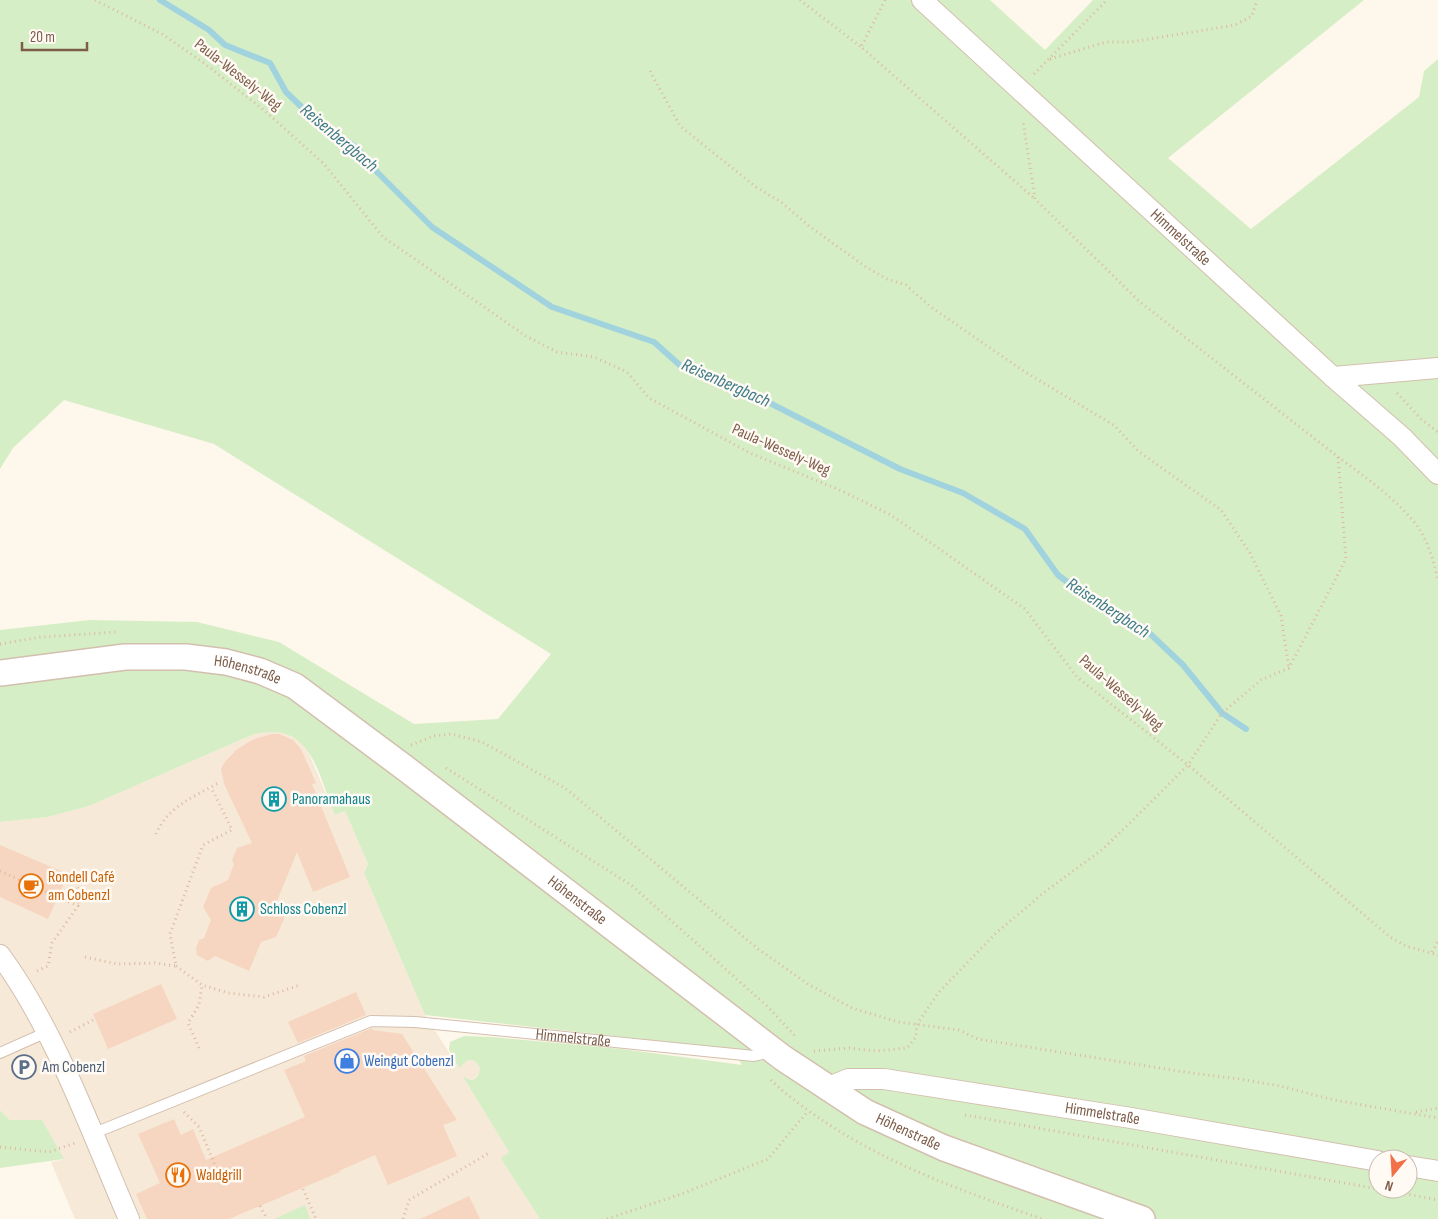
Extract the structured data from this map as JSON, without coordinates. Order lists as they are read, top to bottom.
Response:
{
  "streets": {
    "street": ["Himmelstraße", "Höhenstraße"],
    "path": ["Paula-Wessely-Weg"]
  },
  "crossings": [
    ["Himmelstraße", "Höhenstraße"]
  ],
  "water": ["Reisenbergbach"],
  "places": {
    "building": ["Panoramahaus", "Schloss Cobenzl"],
    "cafe": ["Rondell Café am Cobenzl"],
    "shop": ["Weingut Cobenzl"],
    "parking": ["Am Cobenzl"],
    "restaurant": ["Waldgrill"]
  },
  "scale_bar": "20 m",
  "north": "bottom"
}
